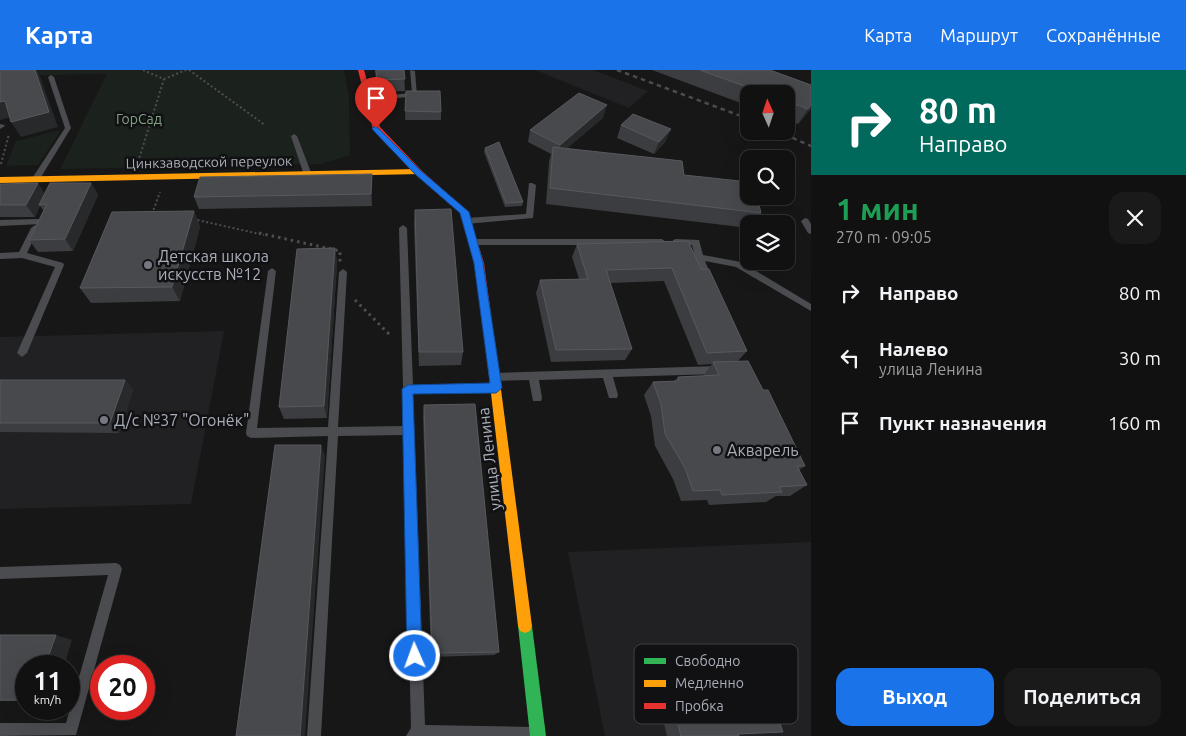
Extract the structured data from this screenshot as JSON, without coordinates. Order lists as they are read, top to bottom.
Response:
{
  "streets": {
    "street": ["Цинкзаводской переулок", "улица Ленина"]
  },
  "crossings": [
    ["Цинкзаводской переулок", "улица Ленина"]
  ],
  "parks": ["ГорСад"],
  "places": ["Детская школа искусств №12", "Д/с №37 \"Огонёк\"", "Акварель"],
  "legend": ["Свободно", "Медленно", "Пробка"],
  "north": "top",
  "page": {
    "header": "Карта",
    "nav": ["Карта", "Маршрут", "Сохранённые"],
    "turn": ["80 m", "Направо"],
    "heading": ["1 мин", "270 m · 09:05"],
    "list": [
      {
        "name": "Направо",
        "value": "80 m"
      },
      {
        "name": "Налево",
        "note": "улица Ленина",
        "value": "30 m"
      },
      {
        "name": "Пункт назначения",
        "value": "160 m"
      }
    ],
    "speed": "11 km/h",
    "limit": "20",
    "buttons": ["Выход", "Поделиться"]
  }
}
